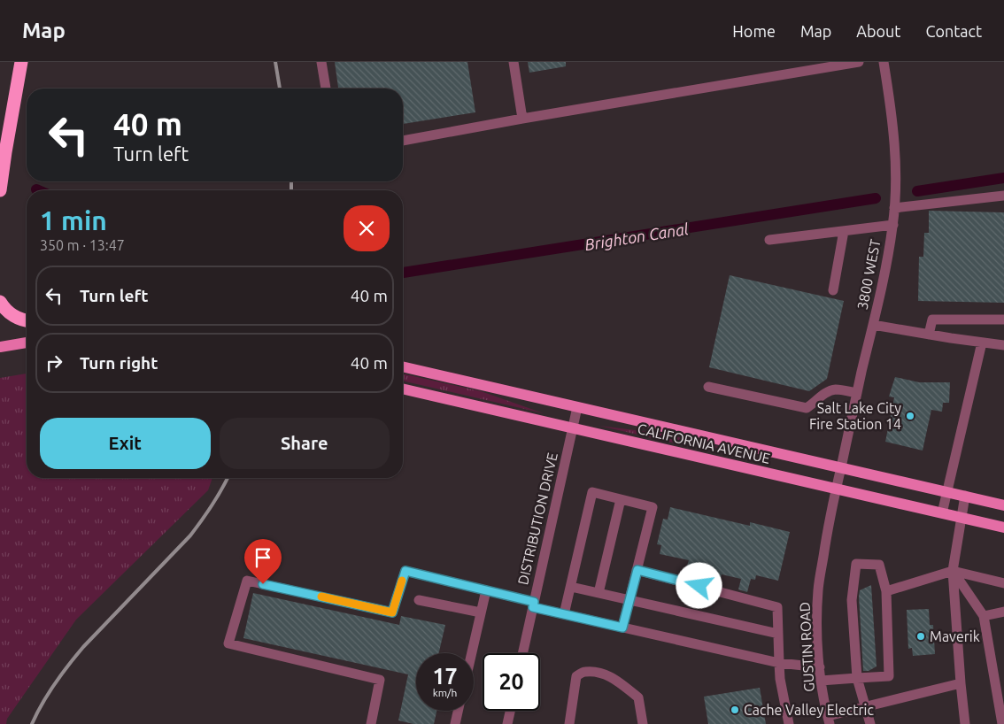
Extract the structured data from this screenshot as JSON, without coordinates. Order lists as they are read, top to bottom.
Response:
{
  "streets": {
    "main road": ["CALIFORNIA AVENUE"],
    "street": ["3800 WEST", "DISTRIBUTION DRIVE", "GUSTIN ROAD"]
  },
  "crossings": [
    ["3800 WEST", "CALIFORNIA AVENUE"],
    ["3800 WEST", "GUSTIN ROAD"],
    ["CALIFORNIA AVENUE", "DISTRIBUTION DRIVE"],
    ["CALIFORNIA AVENUE", "GUSTIN ROAD"]
  ],
  "water": ["Brighton Canal"],
  "places": ["Salt Lake City Fire Station 14", "Maverik", "Cache Valley Electric"],
  "page": {
    "header": "Map",
    "nav": [
      "Home",
      "Map",
      "About",
      "Contact"
    ],
    "turn": ["40 m", "Turn left"],
    "heading": ["1 min", "350 m · 13:47"],
    "list": [
      {
        "name": "Turn left",
        "value": "40 m"
      },
      {
        "name": "Turn right",
        "value": "40 m"
      }
    ],
    "buttons": ["Exit", "Share"],
    "speed": "17 km/h",
    "limit": "20"
  }
}
